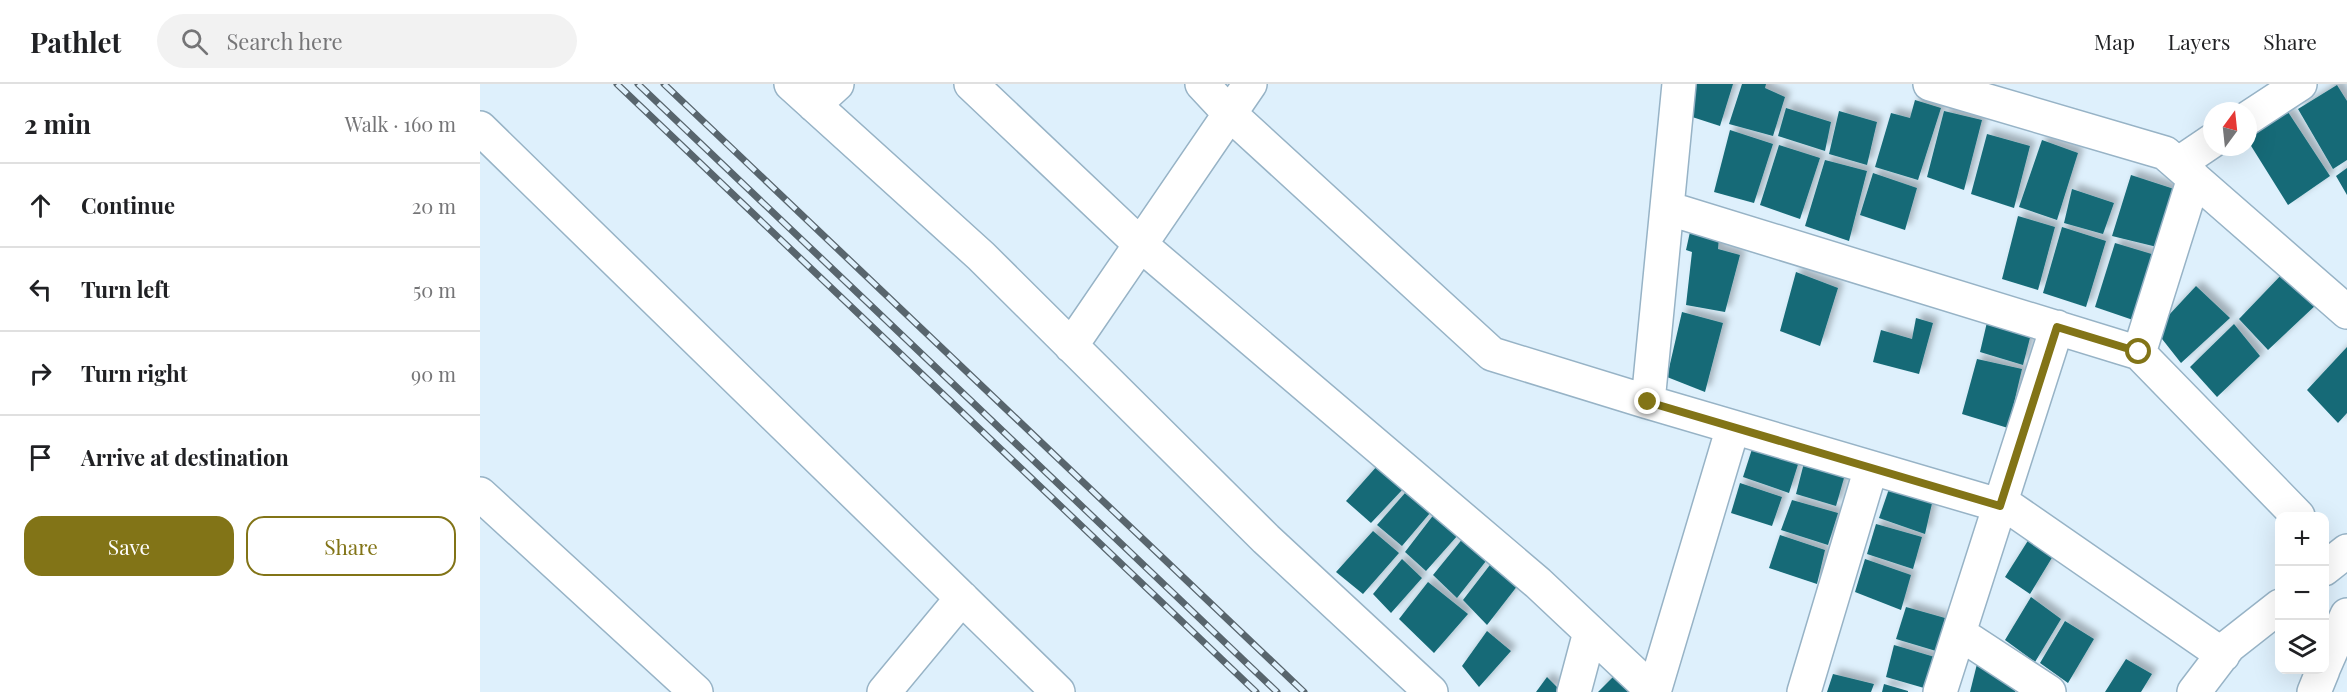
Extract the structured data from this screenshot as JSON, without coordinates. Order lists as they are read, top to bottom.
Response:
{
  "north": "top",
  "page": {
    "header": "Pathlet",
    "search": "Search here",
    "nav": ["Map", "Layers", "Share"],
    "heading": ["2 min", "Walk · 160 m"],
    "list": [
      ["Continue", "20 m"],
      ["Turn left", "50 m"],
      ["Turn right", "90 m"],
      "Arrive at destination"
    ],
    "buttons": ["Save", "Share"],
    "map_buttons": ["+", "−"]
  }
}
